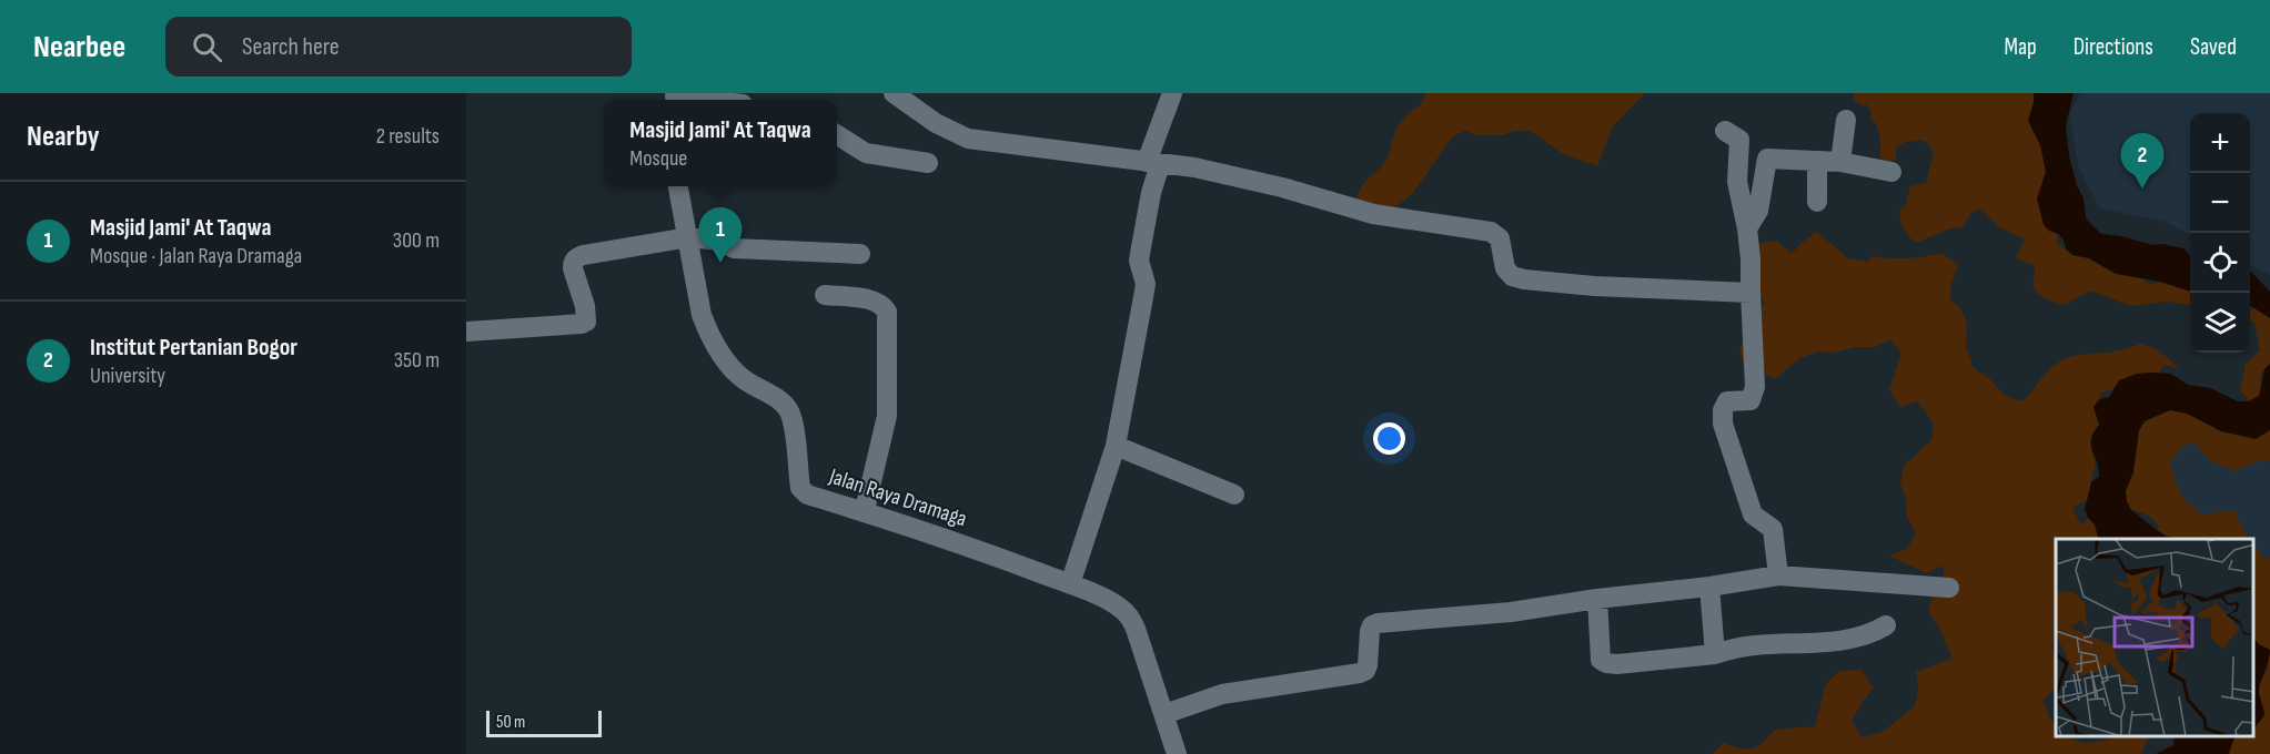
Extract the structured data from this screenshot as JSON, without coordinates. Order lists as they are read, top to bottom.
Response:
{
  "streets": {
    "street": ["Jalan Raya Dramaga"]
  },
  "scale_bar": "50 m",
  "page": {
    "header": "Nearbee",
    "search": "Search here",
    "nav": ["Map", "Directions", "Saved"],
    "heading": ["Nearby", "2 results"],
    "popup": ["Masjid Jami' At Taqwa", "Mosque"],
    "map_buttons": ["+", "−"],
    "pins": ["2", "1"],
    "list": [
      {
        "mark": "1",
        "name": "Masjid Jami' At Taqwa",
        "note": "Mosque · Jalan Raya Dramaga",
        "value": "300 m"
      },
      {
        "mark": "2",
        "name": "Institut Pertanian Bogor",
        "note": "University",
        "value": "350 m"
      }
    ],
    "scale": "50 m"
  }
}
